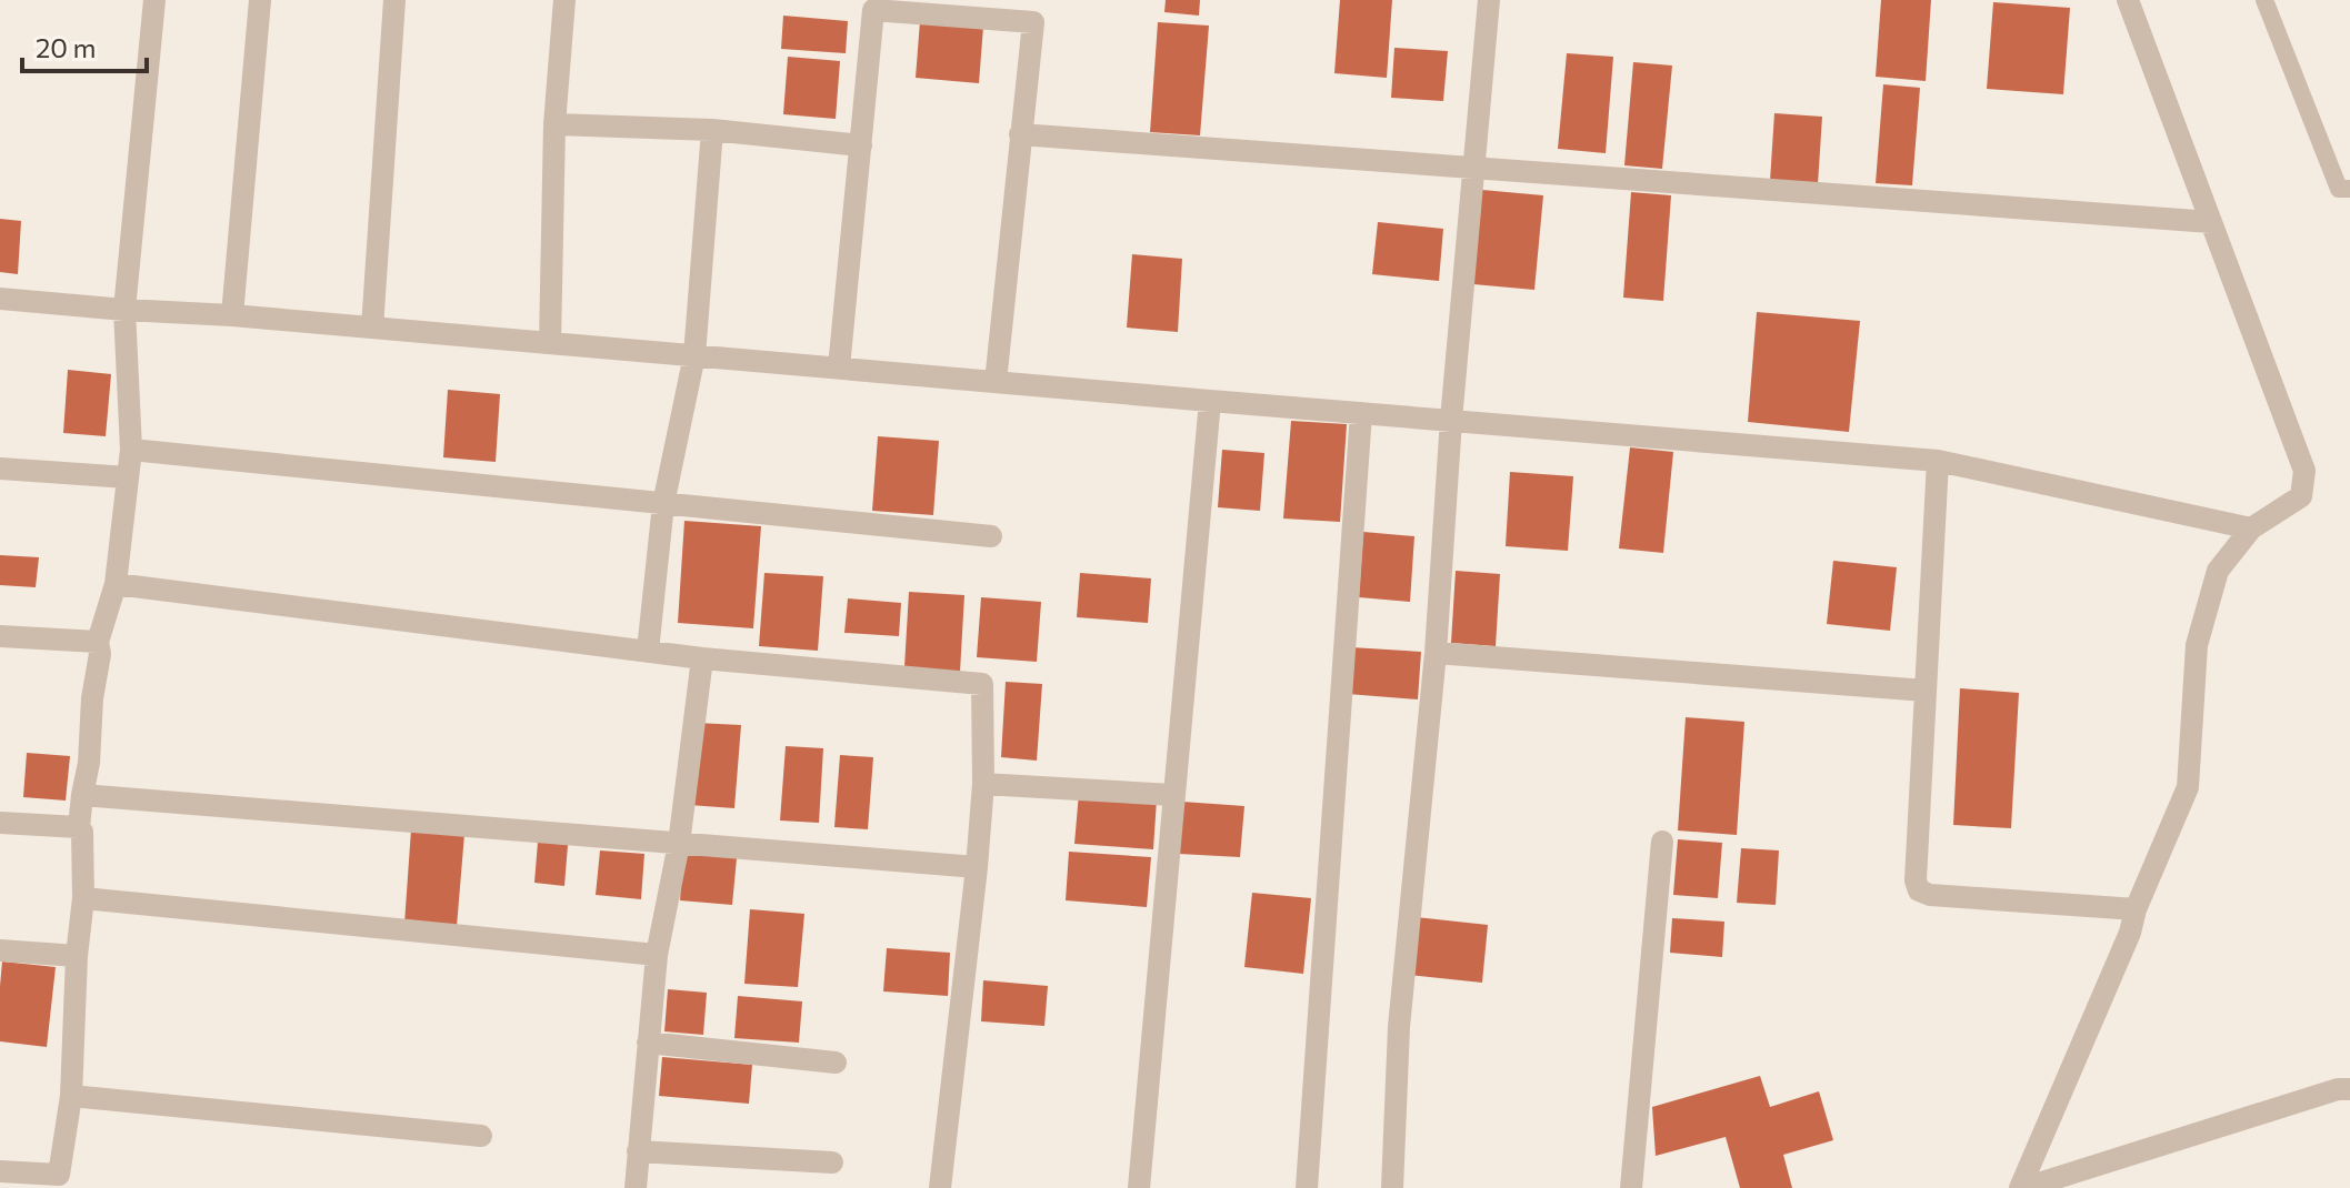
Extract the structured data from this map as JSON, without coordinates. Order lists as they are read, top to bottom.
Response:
{
  "scale_bar": "20 m"
}
